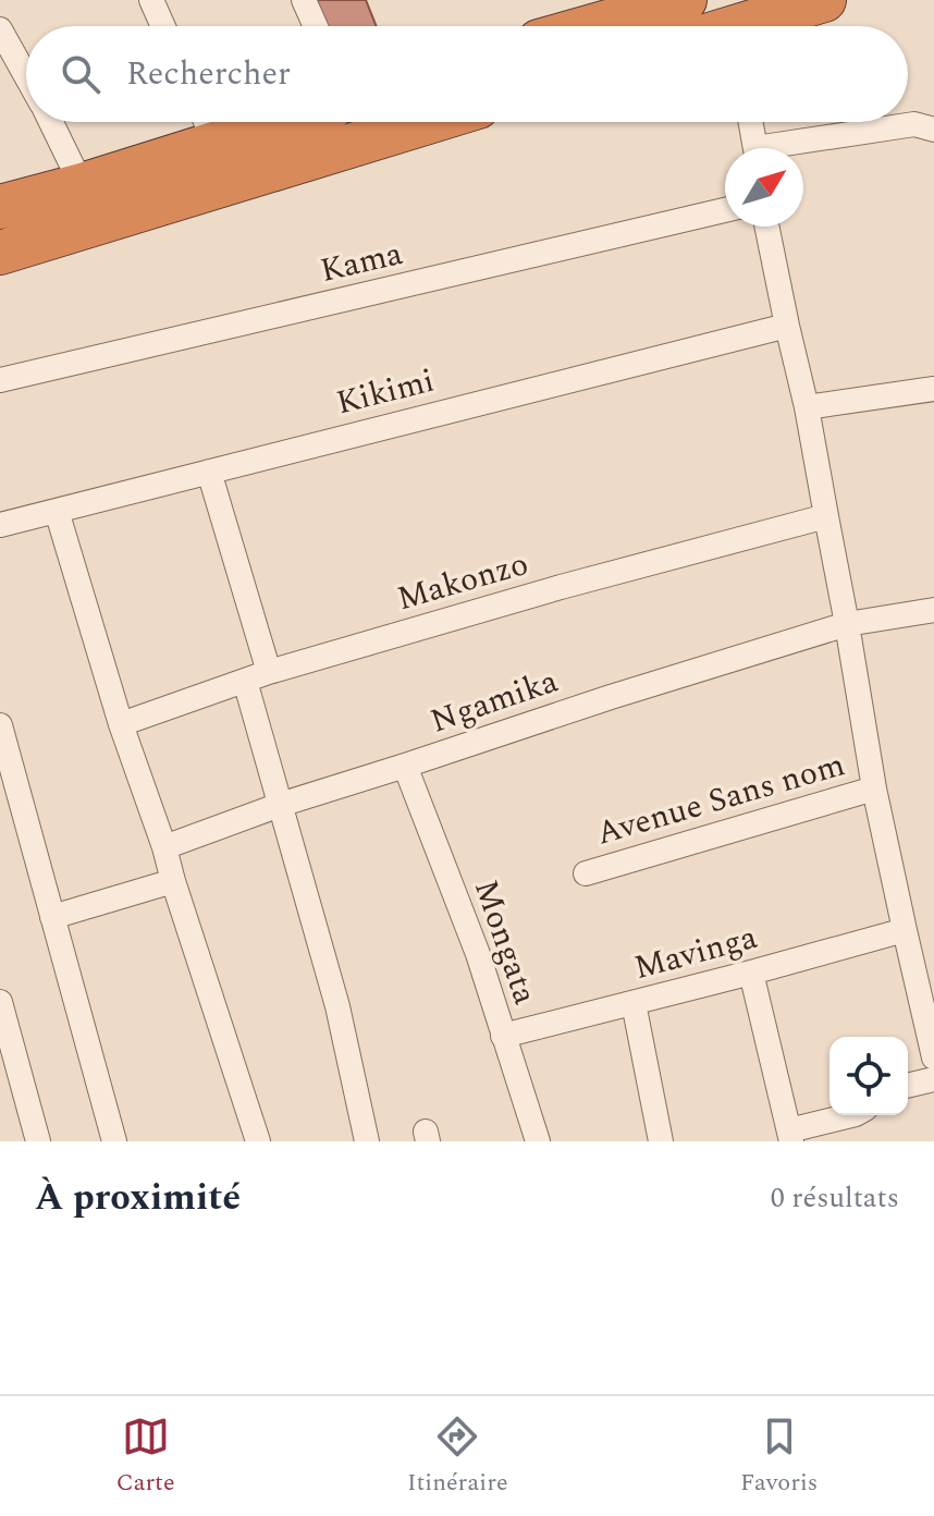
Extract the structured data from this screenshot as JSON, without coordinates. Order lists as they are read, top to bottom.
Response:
{
  "streets": {
    "street": [
      "Kama",
      "Kikimi",
      "Makonzo",
      "Ngamika",
      "Avenue Sans nom",
      "Mongata",
      "Mavinga"
    ]
  },
  "crossings": [
    ["Ngamika", "Mongata"],
    ["Mongata", "Mavinga"]
  ],
  "north": "top right",
  "page": {
    "search": "Rechercher",
    "heading": ["À proximité", "0 résultats"],
    "nav": ["Carte", "Itinéraire", "Favoris"]
  }
}
